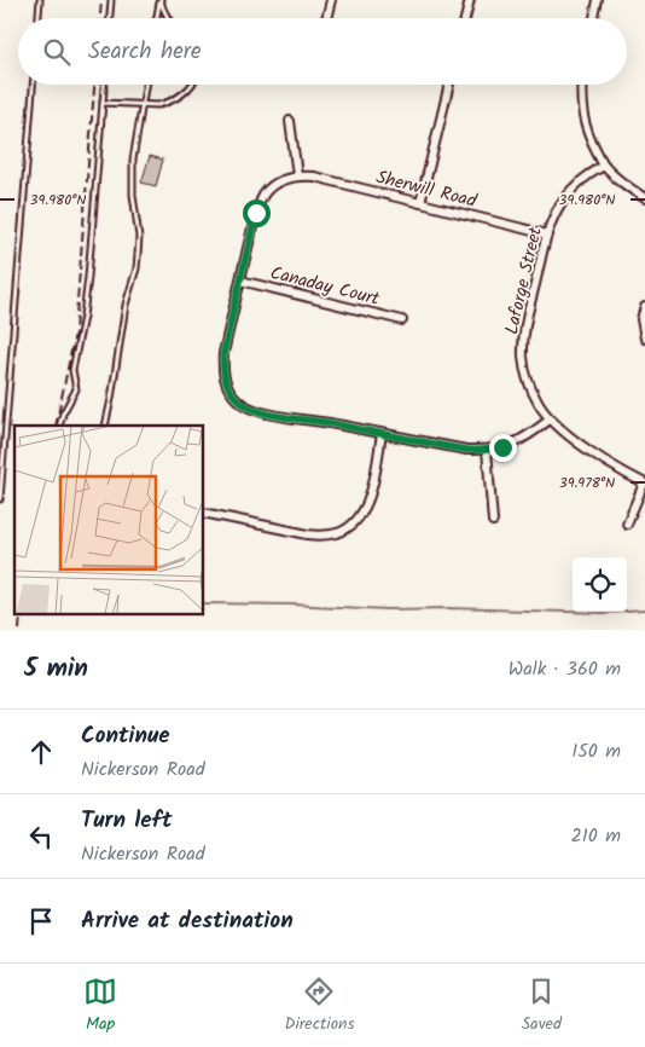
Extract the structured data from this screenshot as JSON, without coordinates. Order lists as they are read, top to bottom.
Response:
{
  "streets": {
    "street": ["Sherwill Road", "Laforge Street", "Canaday Court"]
  },
  "crossings": [
    ["Sherwill Road", "Laforge Street"]
  ],
  "page": {
    "search": "Search here",
    "heading": ["5 min", "Walk · 360 m"],
    "list": [
      ["Continue", "Nickerson Road", "150 m"],
      ["Turn left", "Nickerson Road", "210 m"],
      "Arrive at destination"
    ],
    "nav": ["Map", "Directions", "Saved"]
  },
  "coordinates": ["39.980°N", "39.978°N"]
}
